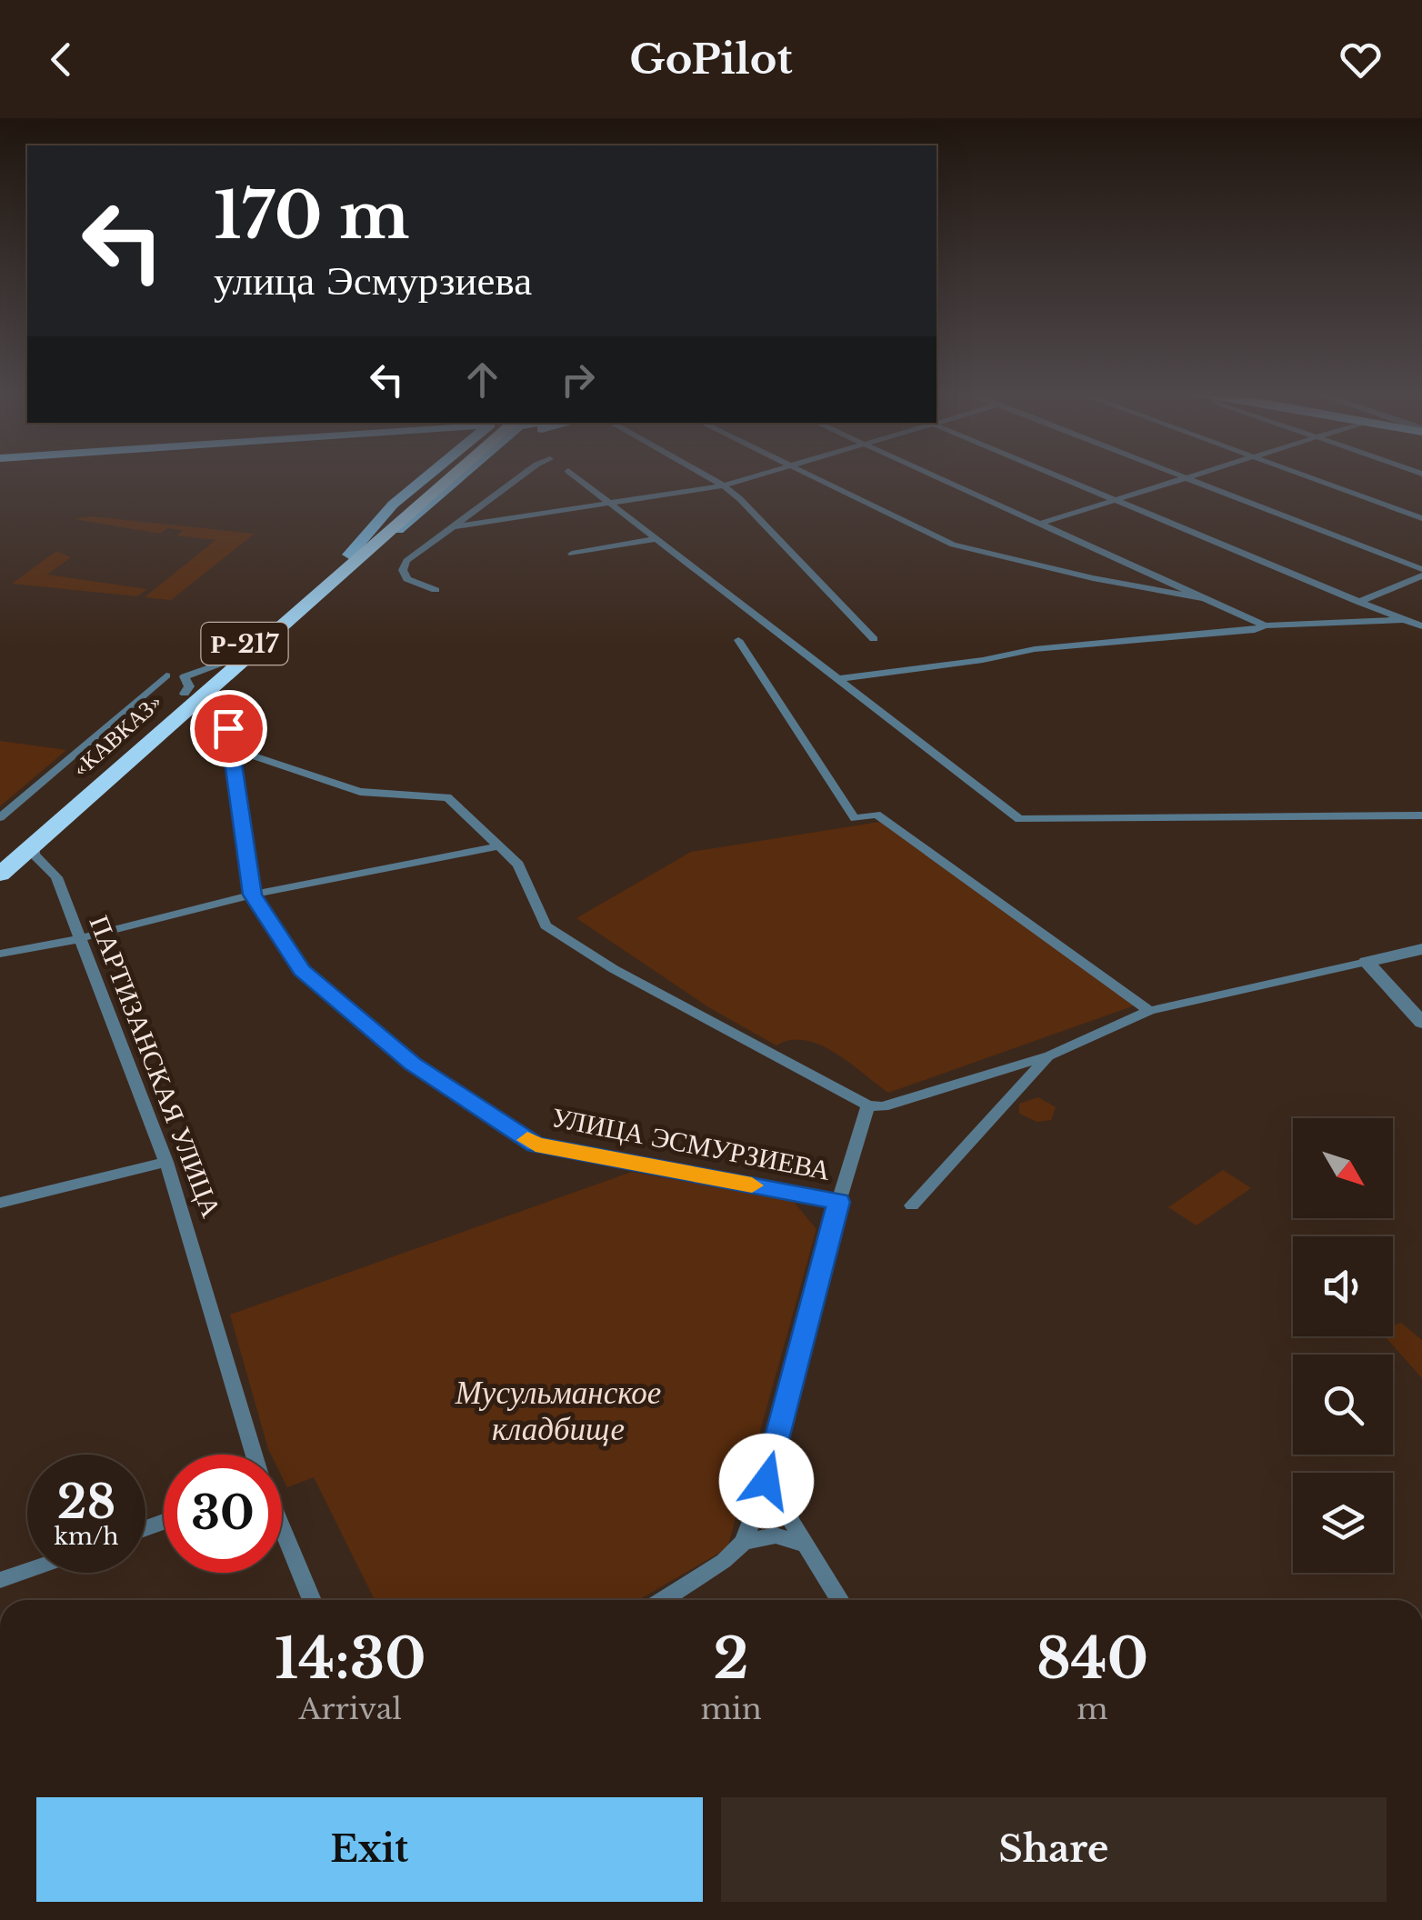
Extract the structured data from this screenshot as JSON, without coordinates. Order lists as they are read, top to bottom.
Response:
{
  "streets": {
    "highway": ["Р-217", "«КАВКАЗ»"],
    "street": ["ПАРТИЗАНСКАЯ УЛИЦА", "УЛИЦА ЭСМУРЗИЕВА"]
  },
  "crossings": [
    ["Р-217", "«КАВКАЗ»"],
    ["«КАВКАЗ»", "ПАРТИЗАНСКАЯ УЛИЦА"],
    ["«КАВКАЗ»", "УЛИЦА ЭСМУРЗИЕВА"]
  ],
  "parks": ["Мусульманское кладбище"],
  "north": "bottom right",
  "page": {
    "header": "GoPilot",
    "turn": ["170 m", "улица Эсмурзиева"],
    "speed": "28 km/h",
    "limit": "30",
    "eta": [
      "14:30",
      "Arrival",
      "2",
      "min",
      "840",
      "m"
    ],
    "buttons": ["Exit", "Share"]
  }
}
